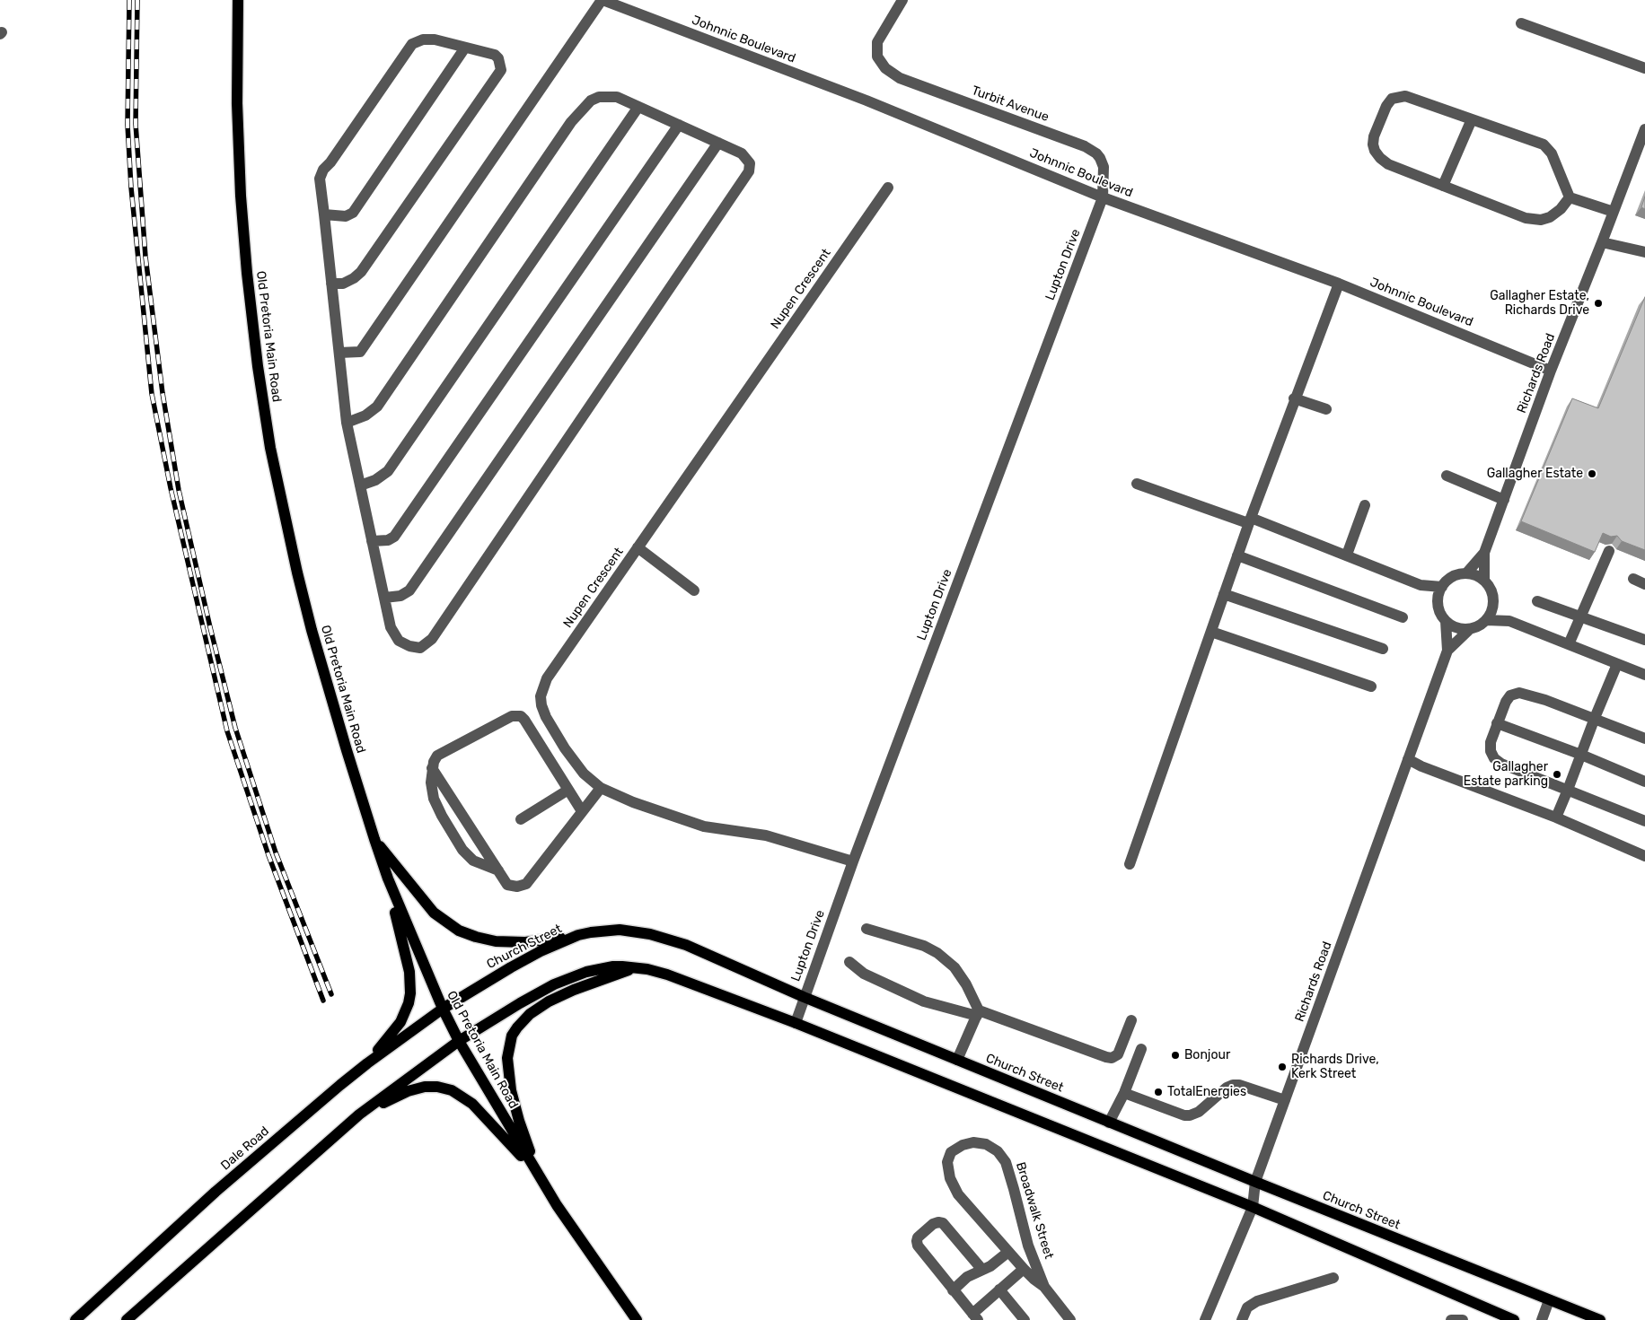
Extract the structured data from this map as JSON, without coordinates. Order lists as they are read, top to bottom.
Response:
{
  "streets": {
    "main road": ["Old Pretoria Main Road", "Church Street", "Dale Road"],
    "street": [
      "Johnnic Boulevard",
      "Turbit Avenue",
      "Lupton Drive",
      "Nupen Crescent",
      "Richards Road",
      "Broadwalk Street"
    ]
  },
  "crossings": [
    ["Johnnic Boulevard", "Turbit Avenue"],
    ["Johnnic Boulevard", "Lupton Drive"],
    ["Johnnic Boulevard", "Richards Road"],
    ["Turbit Avenue", "Lupton Drive"],
    ["Lupton Drive", "Nupen Crescent"],
    ["Lupton Drive", "Church Street"],
    ["Old Pretoria Main Road", "Church Street"],
    ["Old Pretoria Main Road", "Dale Road"],
    ["Richards Road", "Church Street"],
    ["Church Street", "Dale Road"]
  ],
  "places": [
    "Gallagher Estate, Richards Drive",
    "Gallagher Estate",
    "Gallagher Estate parking",
    "Bonjour",
    "Richards Drive, Kerk Street",
    "TotalEnergies"
  ]
}
